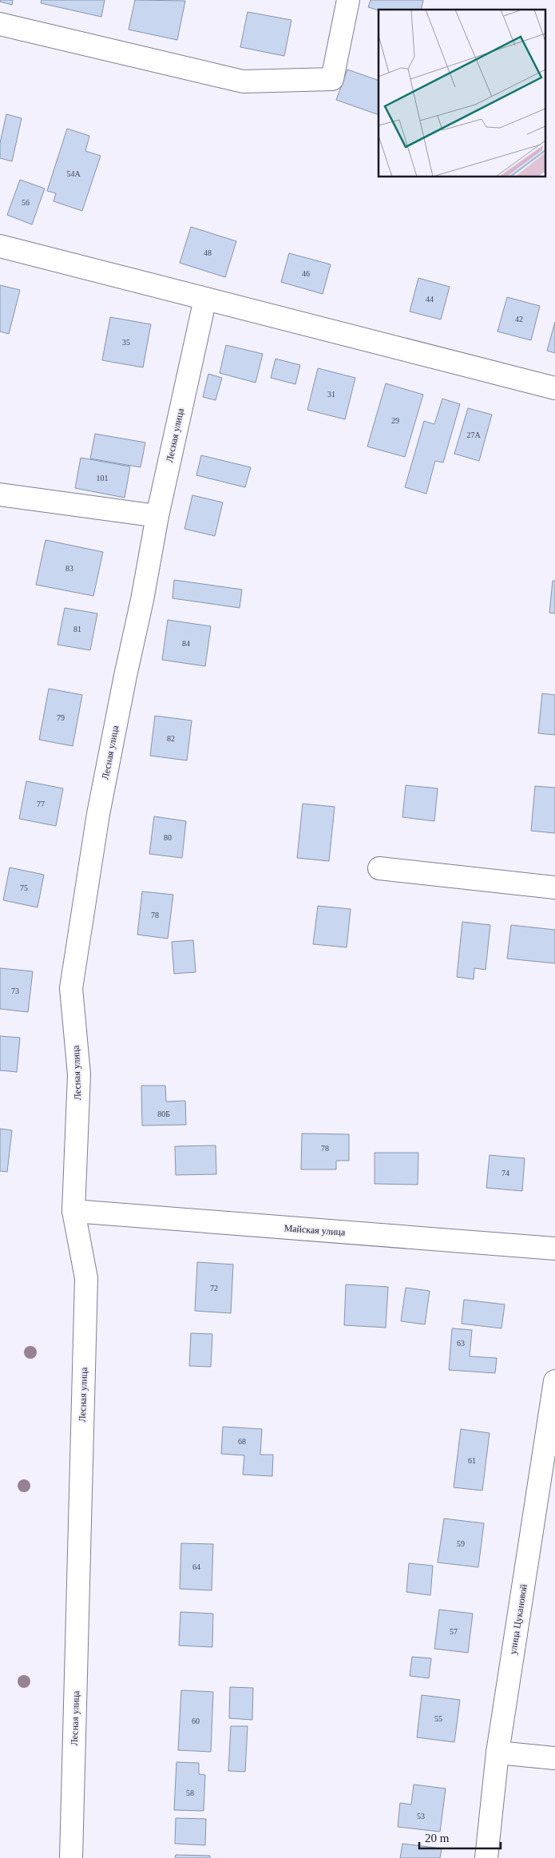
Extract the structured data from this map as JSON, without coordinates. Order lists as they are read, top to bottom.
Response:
{
  "streets": {
    "street": ["Лесная улица", "Майская улица", "улица Цукановой"]
  },
  "crossings": [
    ["Лесная улица", "Майская улица"]
  ],
  "house_numbers": [
    "54А",
    "56",
    "48",
    "46",
    "44",
    "42",
    "35",
    "31",
    "29",
    "27А",
    "101",
    "83",
    "81",
    "84",
    "79",
    "82",
    "77",
    "80",
    "75",
    "78",
    "73",
    "80Б",
    "78",
    "74",
    "72",
    "63",
    "68",
    "61",
    "59",
    "64",
    "57",
    "55",
    "60",
    "58",
    "53"
  ],
  "scale_bar": "20 m"
}
